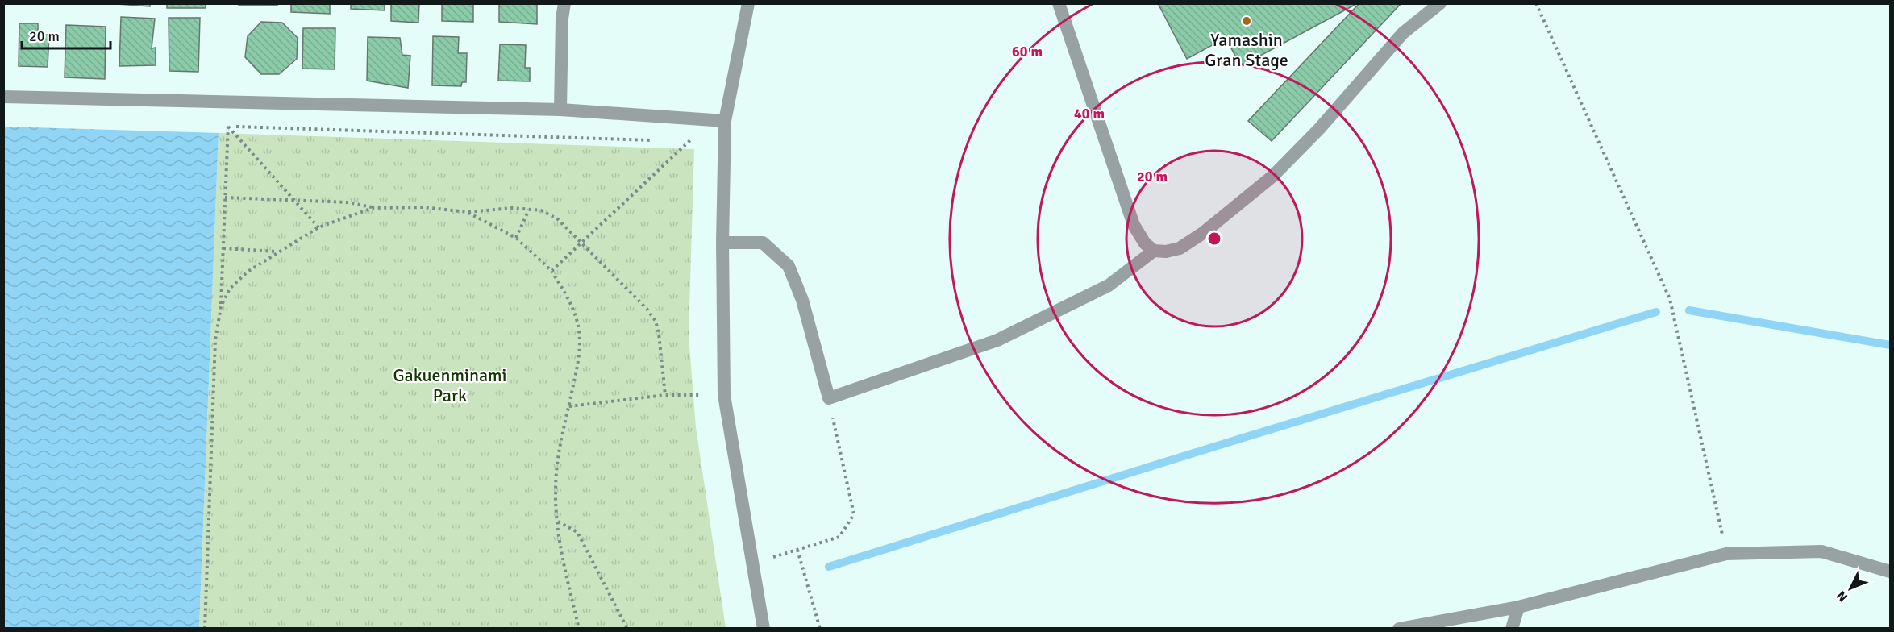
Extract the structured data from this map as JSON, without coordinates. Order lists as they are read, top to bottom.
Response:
{
  "parks": ["Gakuenminami Park"],
  "places": ["Yamashin Gran Stage"],
  "scale_bar": "20 m",
  "north": "bottom left",
  "rings": ["60 m", "40 m", "20 m"]
}
